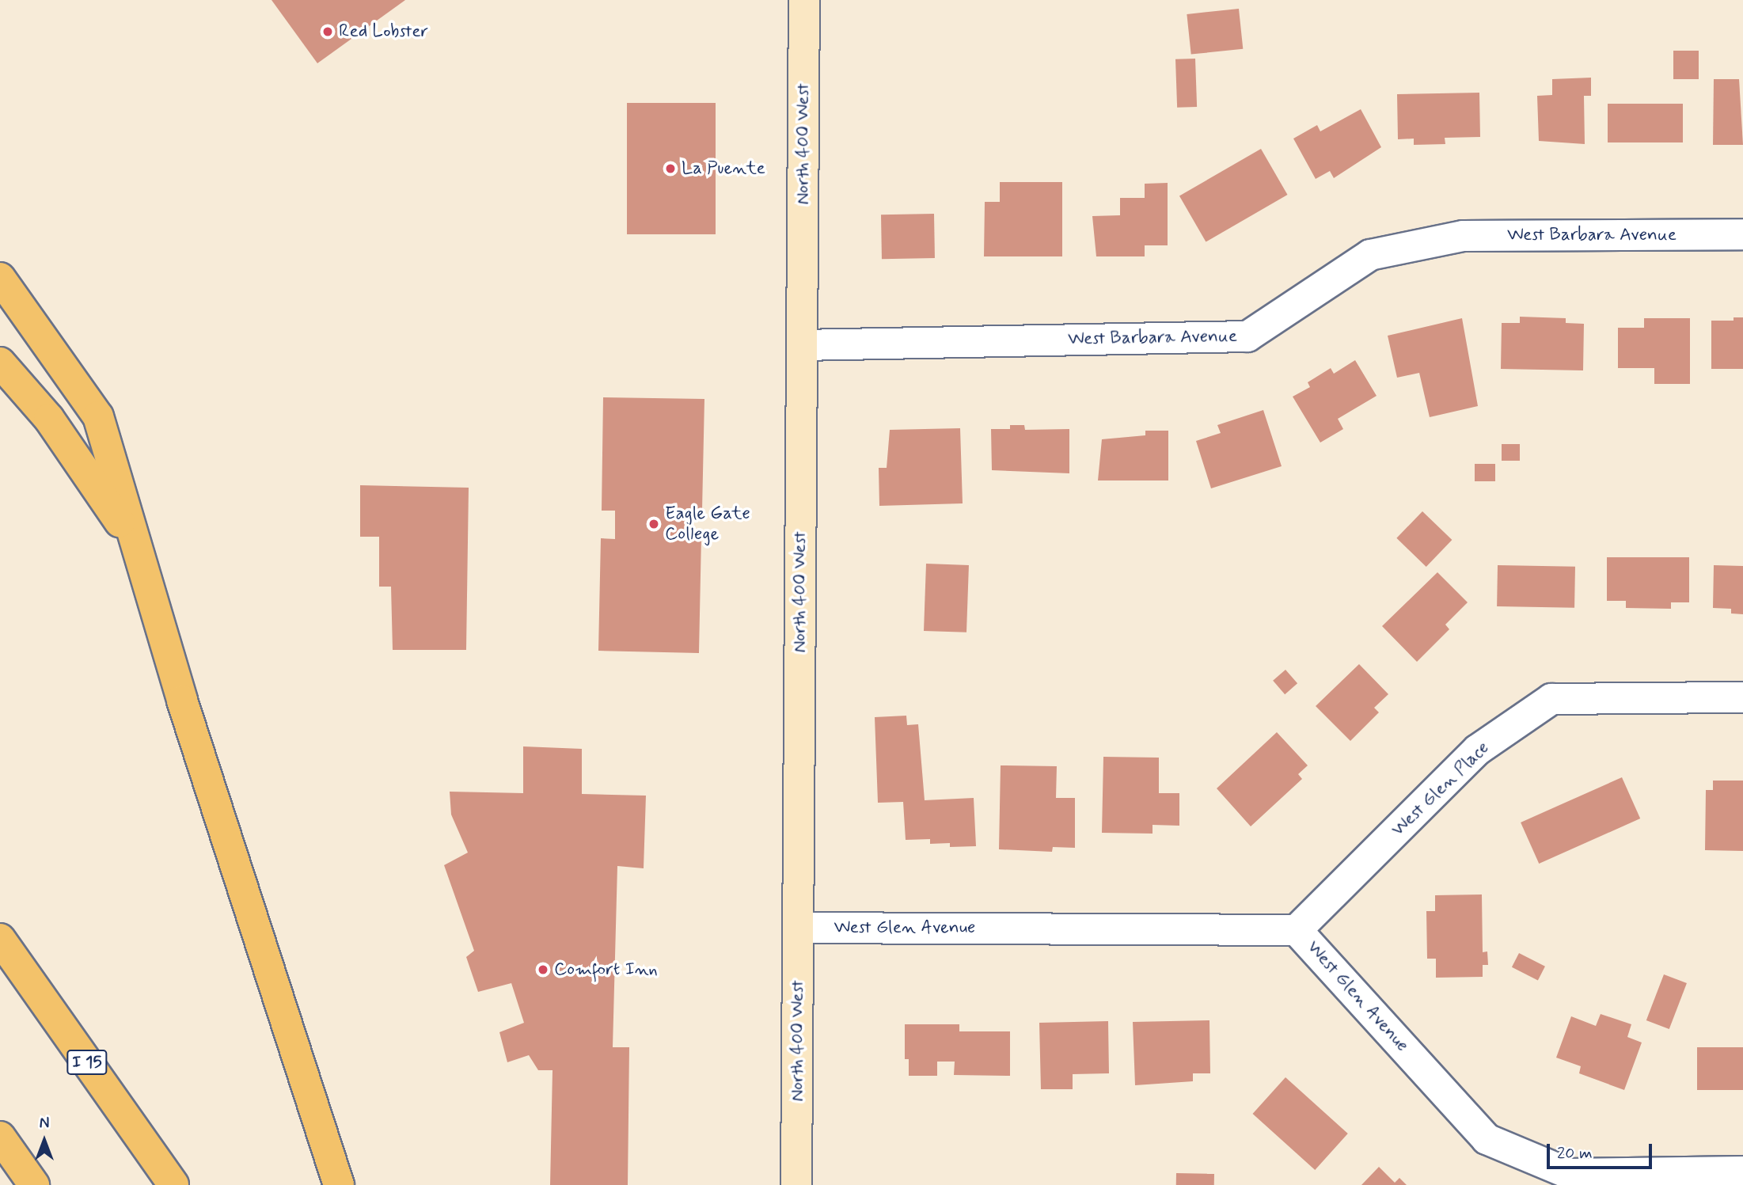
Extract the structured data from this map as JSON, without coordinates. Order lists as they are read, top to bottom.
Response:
{
  "streets": {
    "highway": ["I 15"],
    "street": [
      "North 400 West",
      "West Barbara Avenue",
      "West Glen Place",
      "West Glen Avenue"
    ]
  },
  "crossings": [
    ["North 400 West", "West Barbara Avenue"],
    ["North 400 West", "West Glen Avenue"],
    ["West Glen Place", "West Glen Avenue"]
  ],
  "places": [
    "Red Lobster",
    "La Puente",
    "Eagle Gate College",
    "Comfort Inn"
  ],
  "scale_bar": "20 m",
  "north": "top"
}
